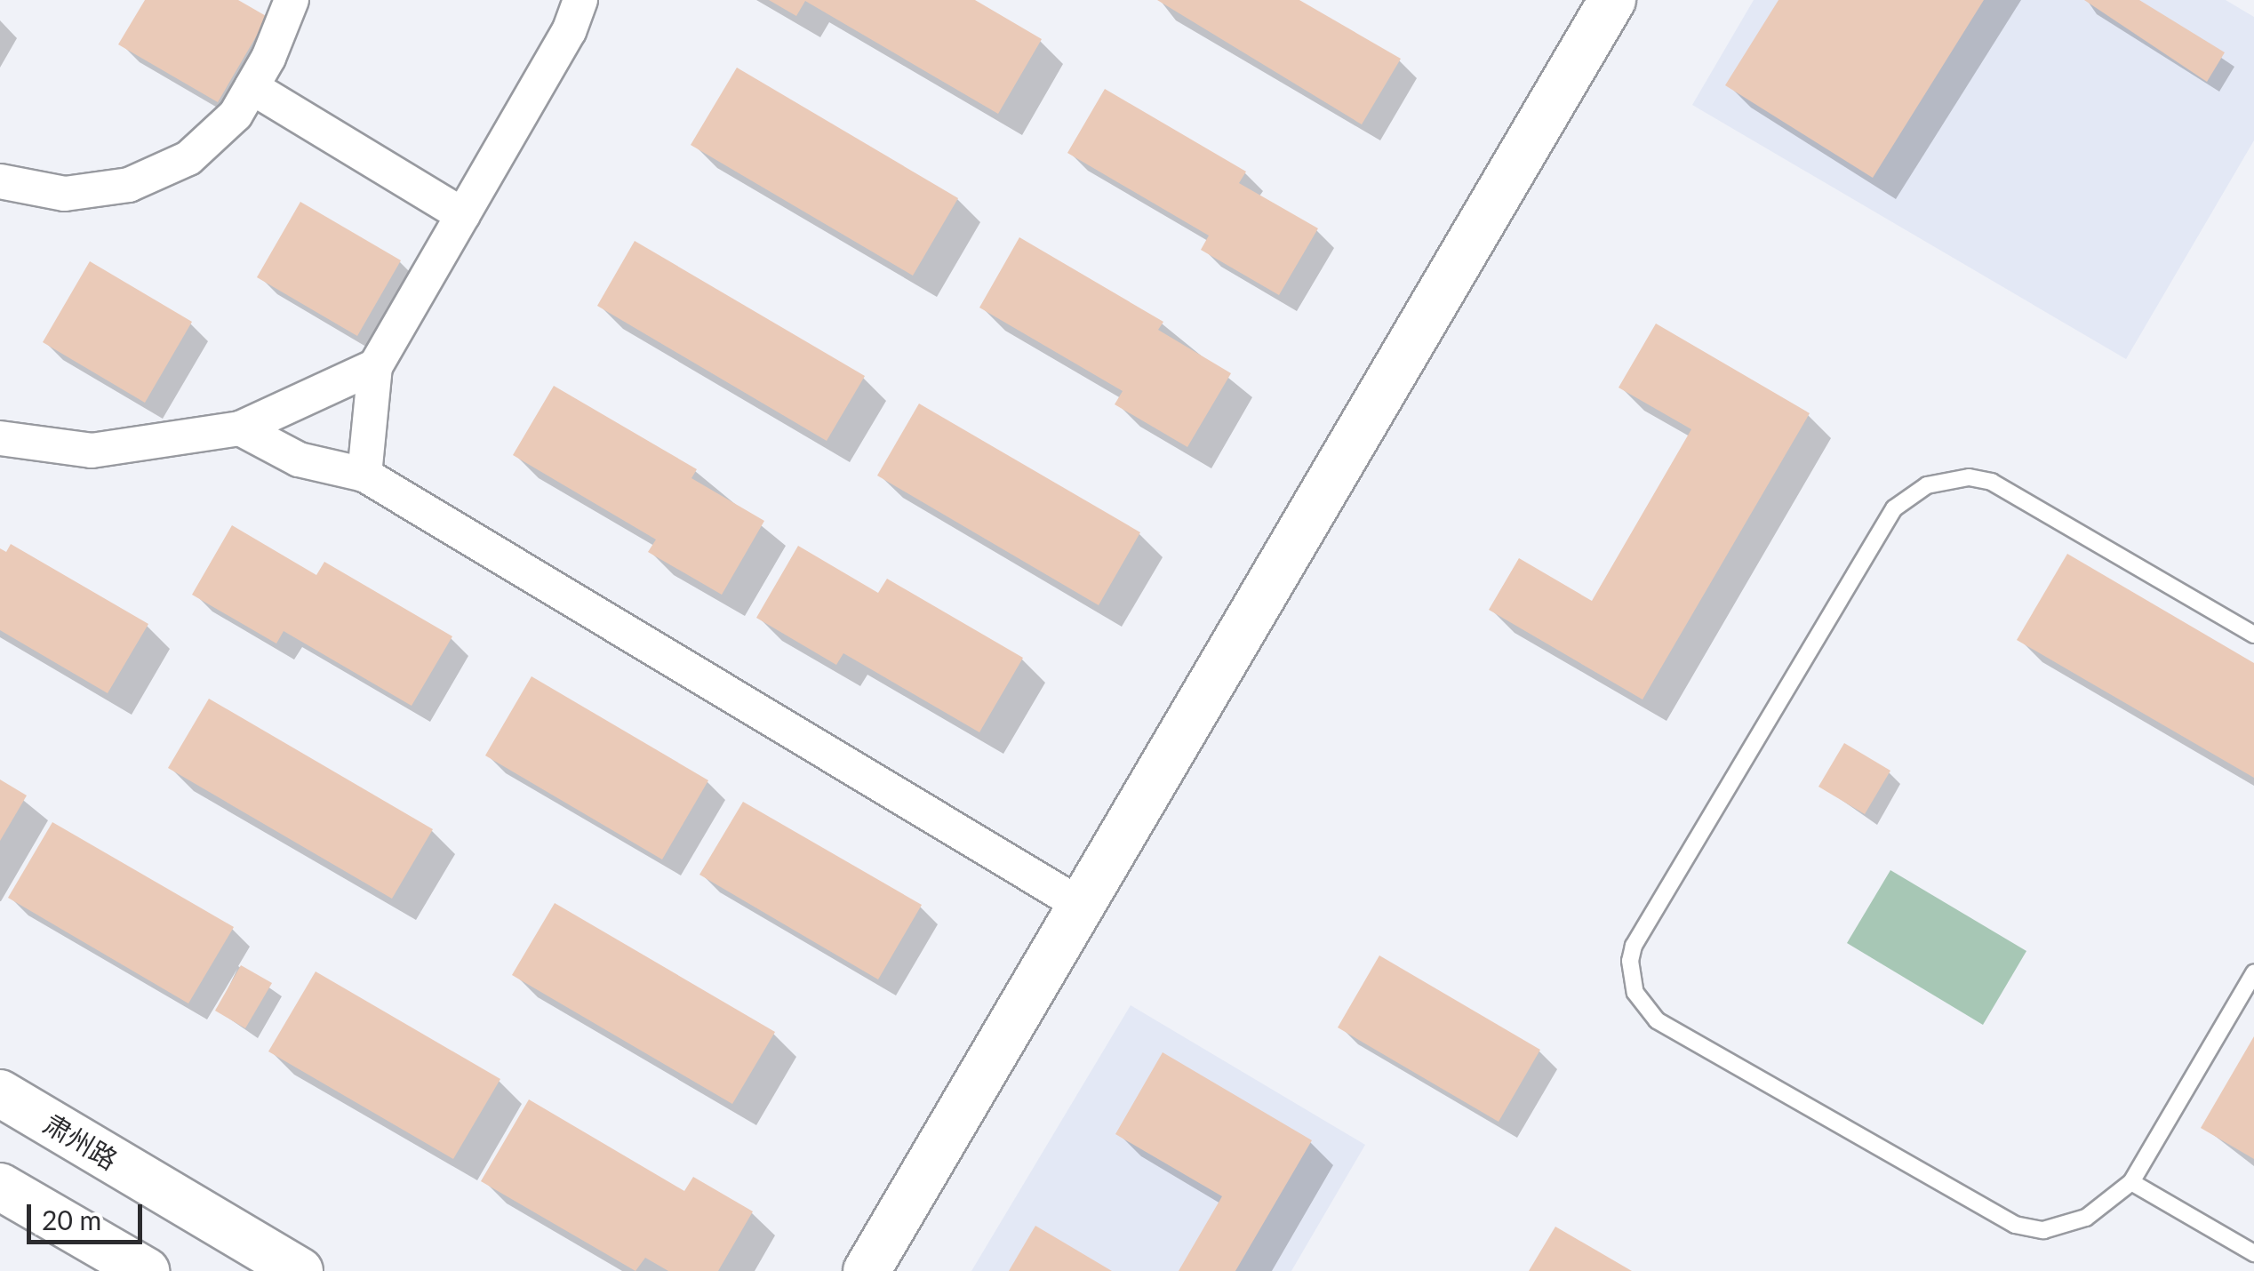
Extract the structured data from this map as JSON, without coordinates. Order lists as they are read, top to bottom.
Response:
{
  "streets": {
    "street": ["肃州路"]
  },
  "scale_bar": "20 m"
}
